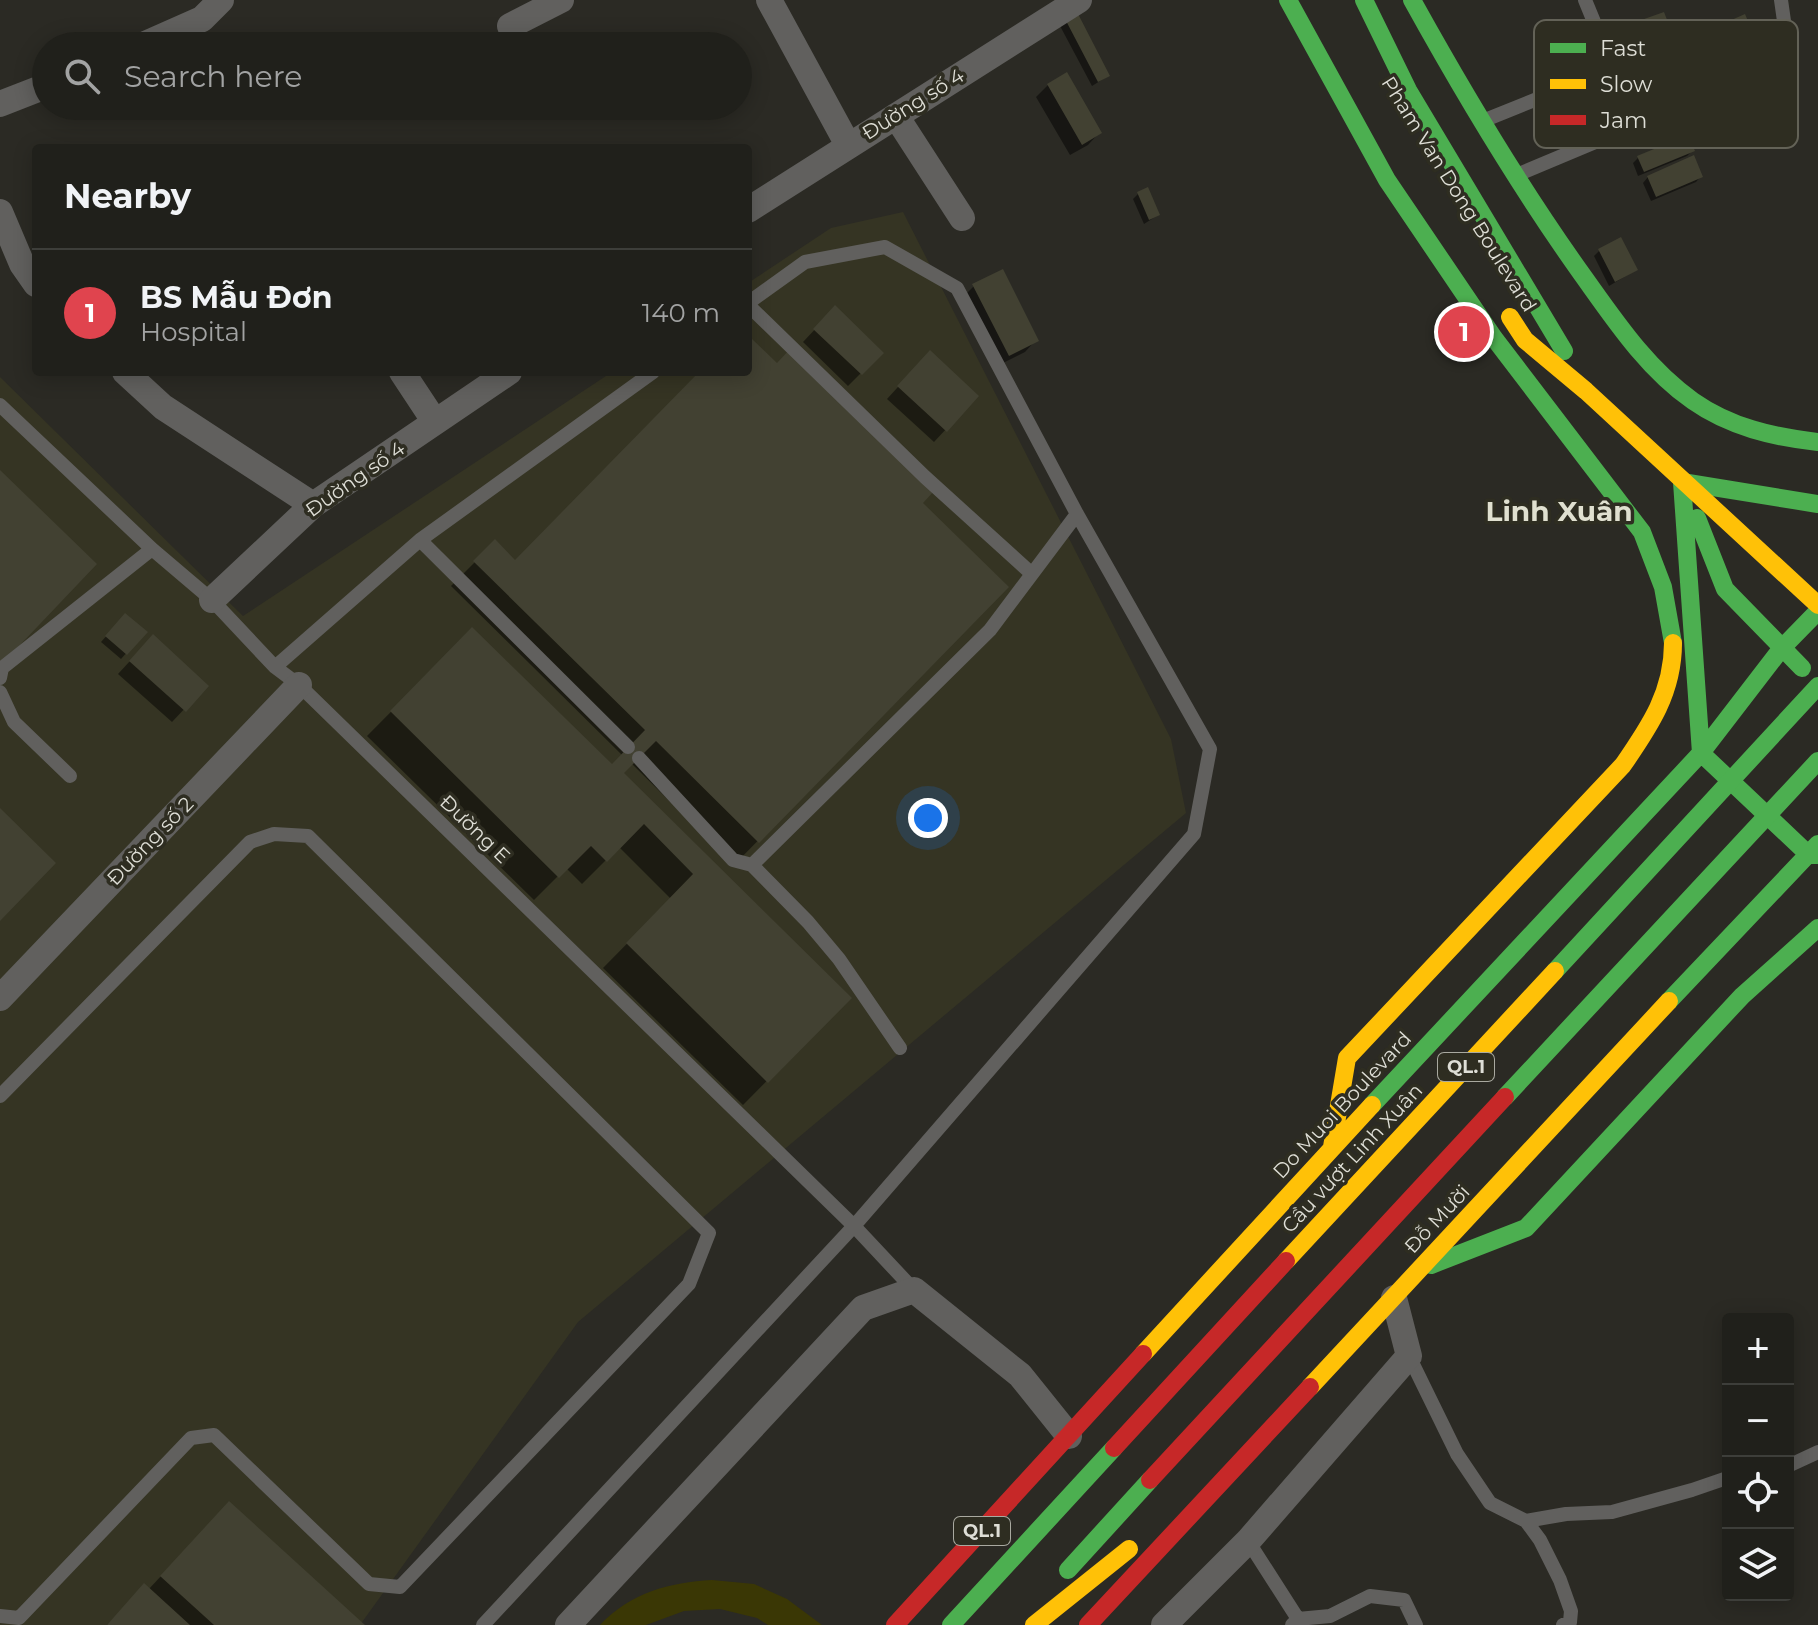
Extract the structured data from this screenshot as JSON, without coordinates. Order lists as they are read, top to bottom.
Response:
{
  "streets": {
    "highway": [
      "Pham Van Dong Boulevard",
      "QL.1",
      "Do Muoi Boulevard",
      "Cầu vượt Linh Xuân",
      "Đỗ Mười"
    ],
    "street": ["Đường số 4", "Đường số 2"],
    "lane": ["Đường E"]
  },
  "crossings": [
    ["Đường số 4", "Đường E"],
    ["Pham Van Dong Boulevard", "Do Muoi Boulevard"],
    ["Pham Van Dong Boulevard", "Cầu vượt Linh Xuân"],
    ["Đường E", "Đường số 2"]
  ],
  "districts": ["Linh Xuân"],
  "legend": ["Fast", "Slow", "Jam"],
  "page": {
    "search": "Search here",
    "heading": "Nearby",
    "list": [
      {
        "mark": "1",
        "name": "BS Mẫu Đơn",
        "note": "Hospital",
        "value": "140 m"
      }
    ],
    "pins": "1",
    "map_buttons": ["+", "−"]
  }
}
